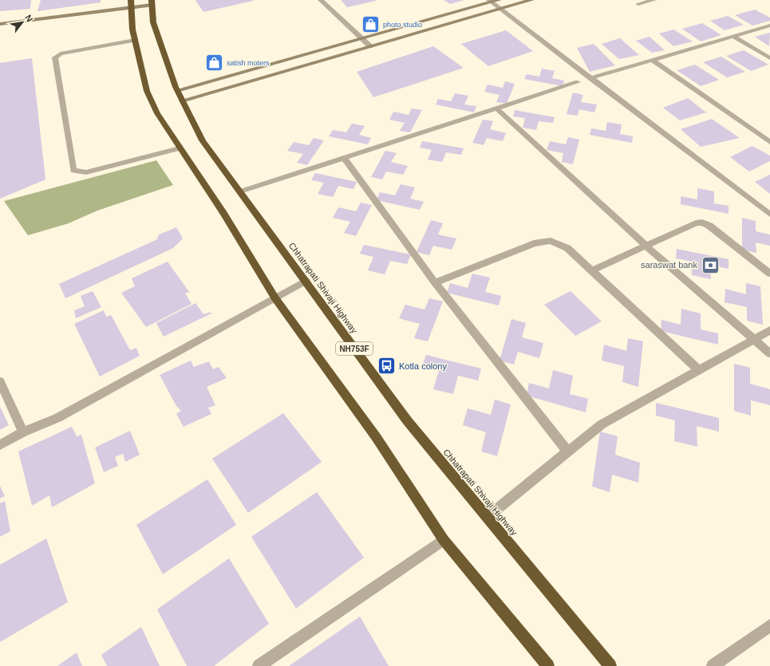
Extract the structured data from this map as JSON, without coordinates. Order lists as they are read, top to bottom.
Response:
{
  "streets": {
    "highway": ["Chhatrapati Shivaji Highway", "NH753F"]
  },
  "places": {
    "shop": ["photo studio", "satish moters"],
    "bank": ["saraswat bank"],
    "bus stop": ["Kotla colony"]
  },
  "north": "top right"
}
